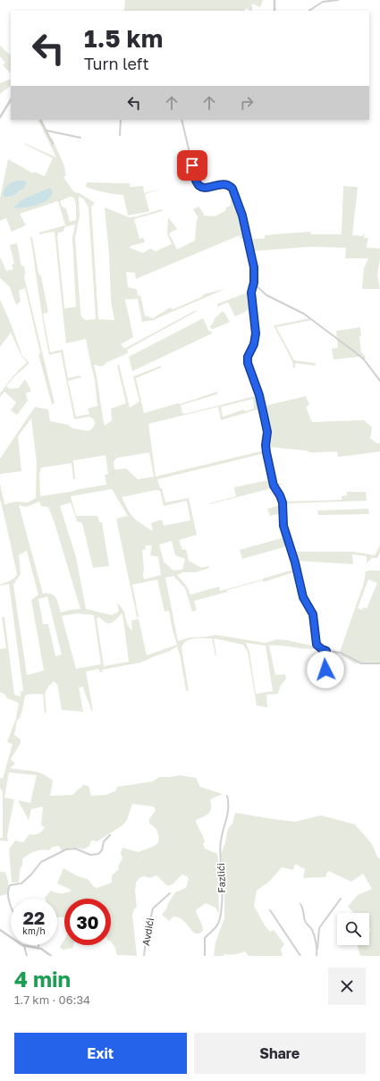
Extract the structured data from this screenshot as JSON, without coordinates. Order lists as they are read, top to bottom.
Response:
{
  "streets": {
    "street": ["Fazlići", "Avdići"]
  },
  "page": {
    "turn": ["1.5 km", "Turn left"],
    "speed": "22 km/h",
    "limit": "30",
    "heading": ["4 min", "1.7 km · 06:34"],
    "buttons": ["Exit", "Share"]
  }
}
